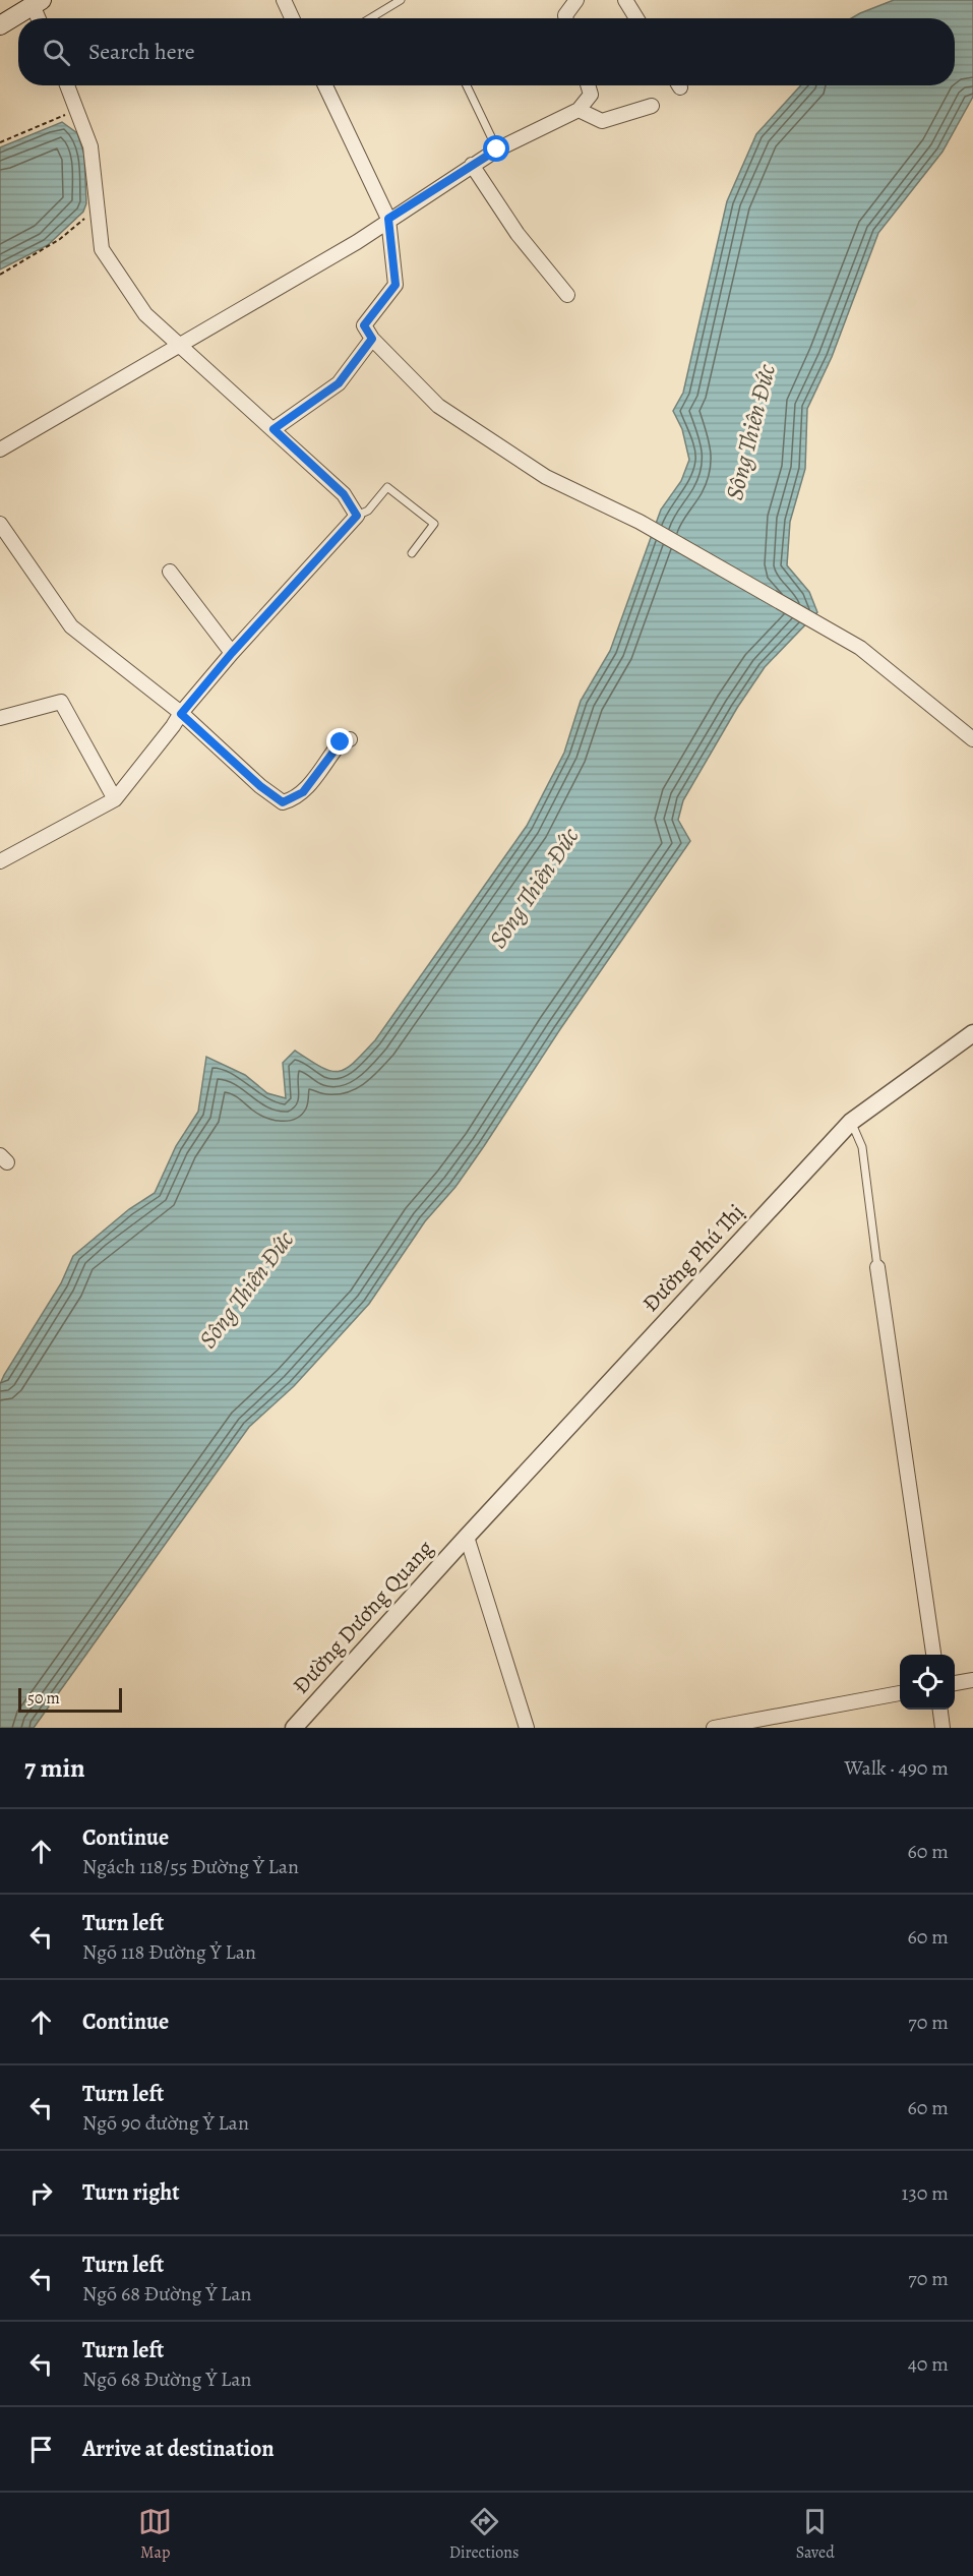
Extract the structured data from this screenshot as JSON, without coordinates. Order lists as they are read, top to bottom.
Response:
{
  "streets": {
    "street": ["Đường Phú Thị", "Đường Dương Quang"]
  },
  "crossings": [
    ["Đường Phú Thị", "Đường Dương Quang"]
  ],
  "water": ["Sông Thiên Đức"],
  "scale_bar": "50 m",
  "page": {
    "search": "Search here",
    "scale": "50 m",
    "heading": ["7 min", "Walk · 490 m"],
    "list": [
      ["Continue", "Ngách 118/55 Đường Ỷ Lan", "60 m"],
      ["Turn left", "Ngõ 118 Đường Ỷ Lan", "60 m"],
      ["Continue", "70 m"],
      ["Turn left", "Ngõ 90 đường Ỷ Lan", "60 m"],
      ["Turn right", "130 m"],
      ["Turn left", "Ngõ 68 Đường Ỷ Lan", "70 m"],
      ["Turn left", "Ngõ 68 Đường Ỷ Lan", "40 m"],
      "Arrive at destination"
    ],
    "nav": ["Map", "Directions", "Saved"]
  }
}
